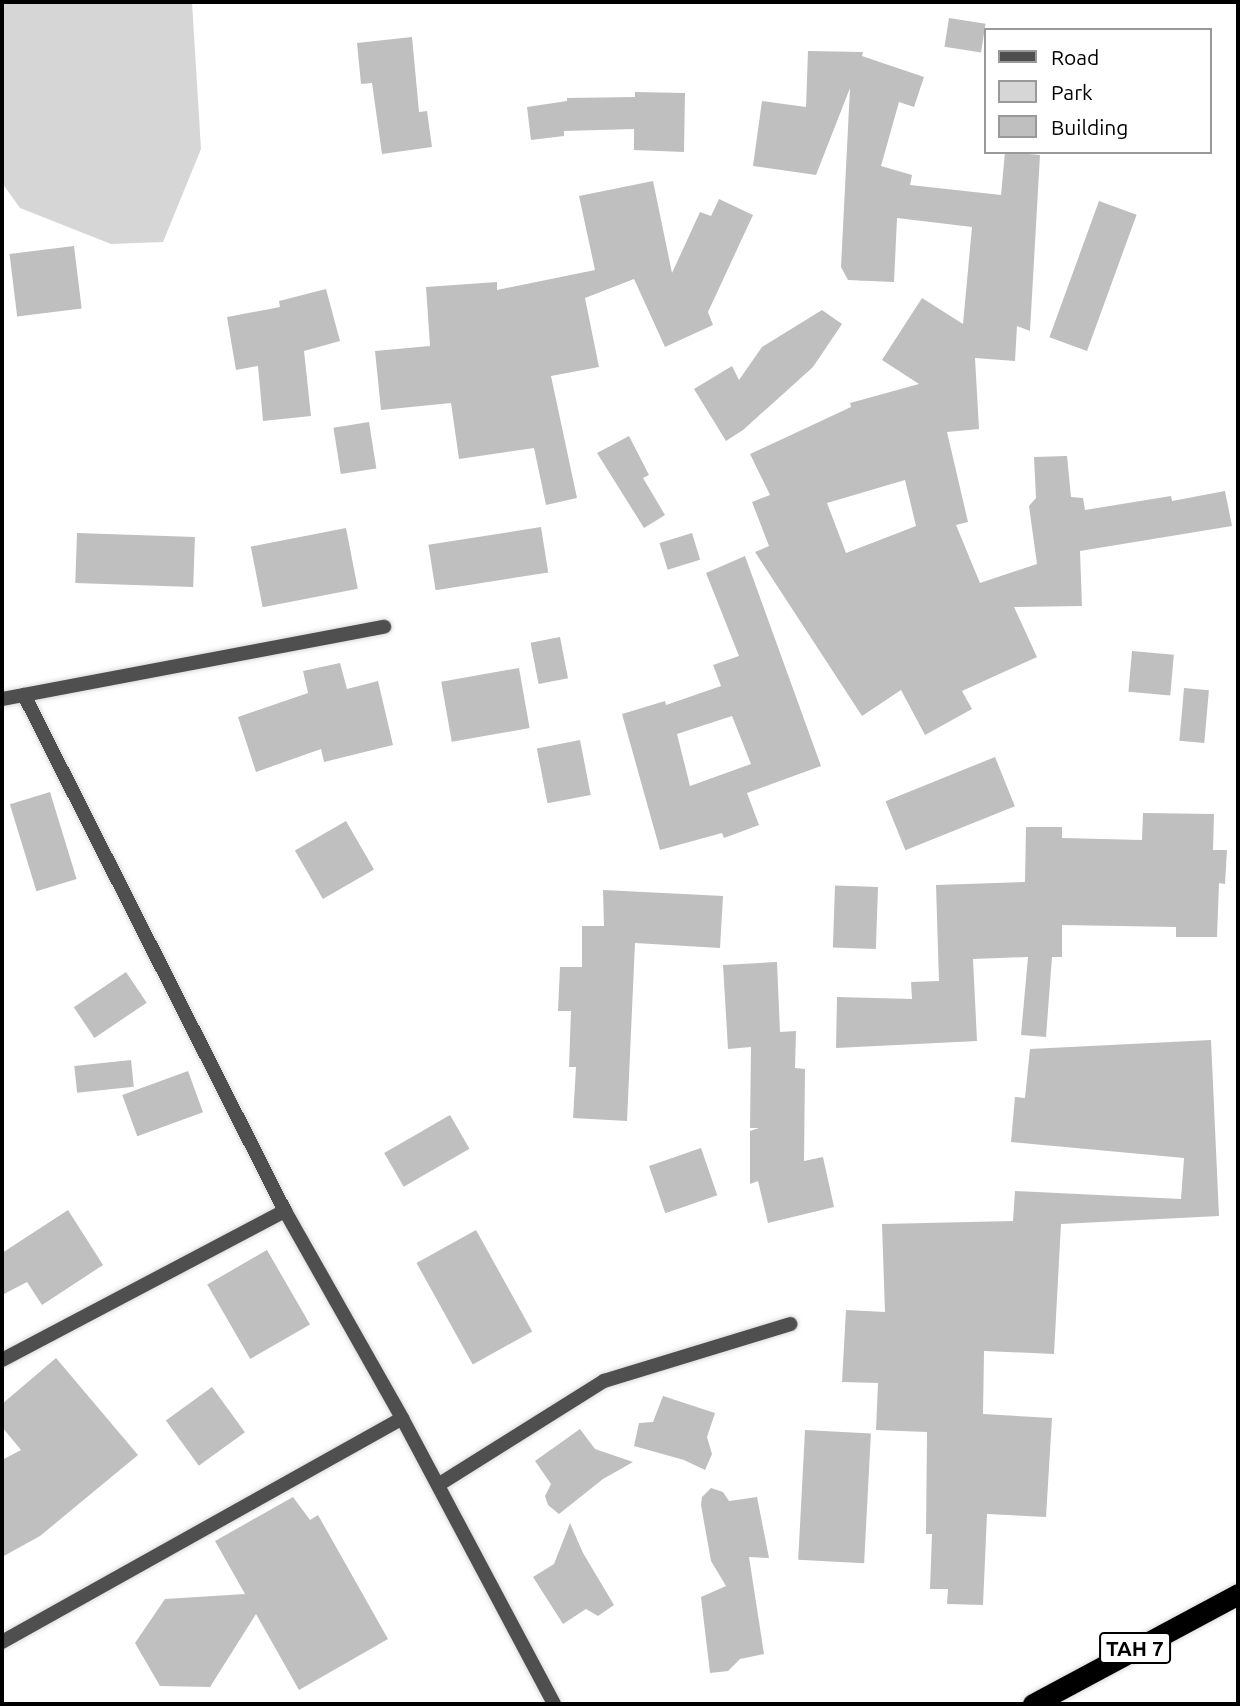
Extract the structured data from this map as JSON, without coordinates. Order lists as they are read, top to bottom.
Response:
{
  "streets": {
    "highway": ["TAH 7"]
  },
  "legend": ["Road", "Park", "Building"]
}
